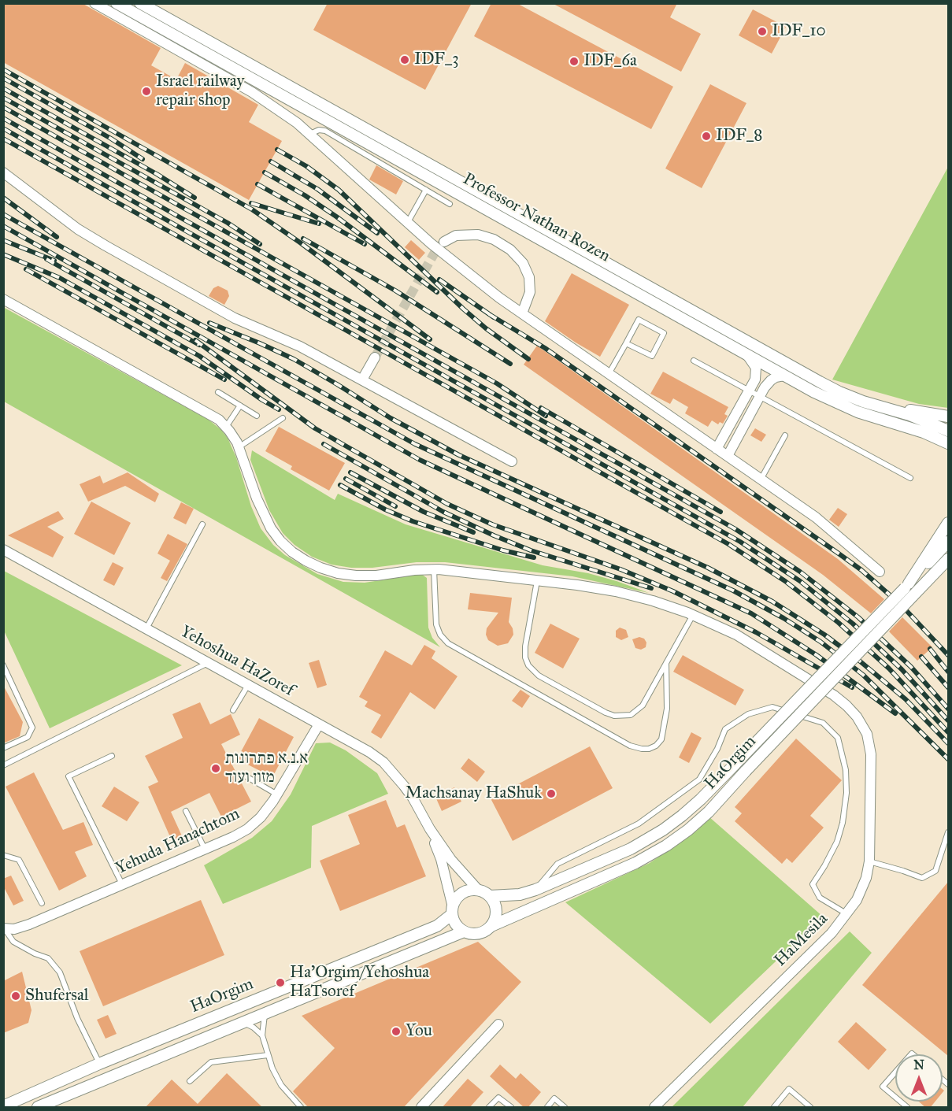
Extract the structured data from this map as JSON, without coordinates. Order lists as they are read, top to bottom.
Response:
{
  "streets": {
    "street": [
      "Professor Nathan Rozen",
      "Yehoshua HaZoref",
      "HaOrgim",
      "Yehuda Hanachtom",
      "HaMesila"
    ]
  },
  "crossings": [
    ["Yehoshua HaZoref", "HaOrgim"],
    ["Yehoshua HaZoref", "Yehuda Hanachtom"]
  ],
  "places": [
    "IDF_10",
    "IDF_3",
    "IDF_6a",
    "Israel railway repair shop",
    "IDF_8",
    "א.נ.א פתרונות מזון ועוד",
    "Machsanay HaShuk",
    "Ha'Orgim/Yehoshua HaTsoref",
    "Shufersal",
    "You"
  ],
  "north": "top"
}
